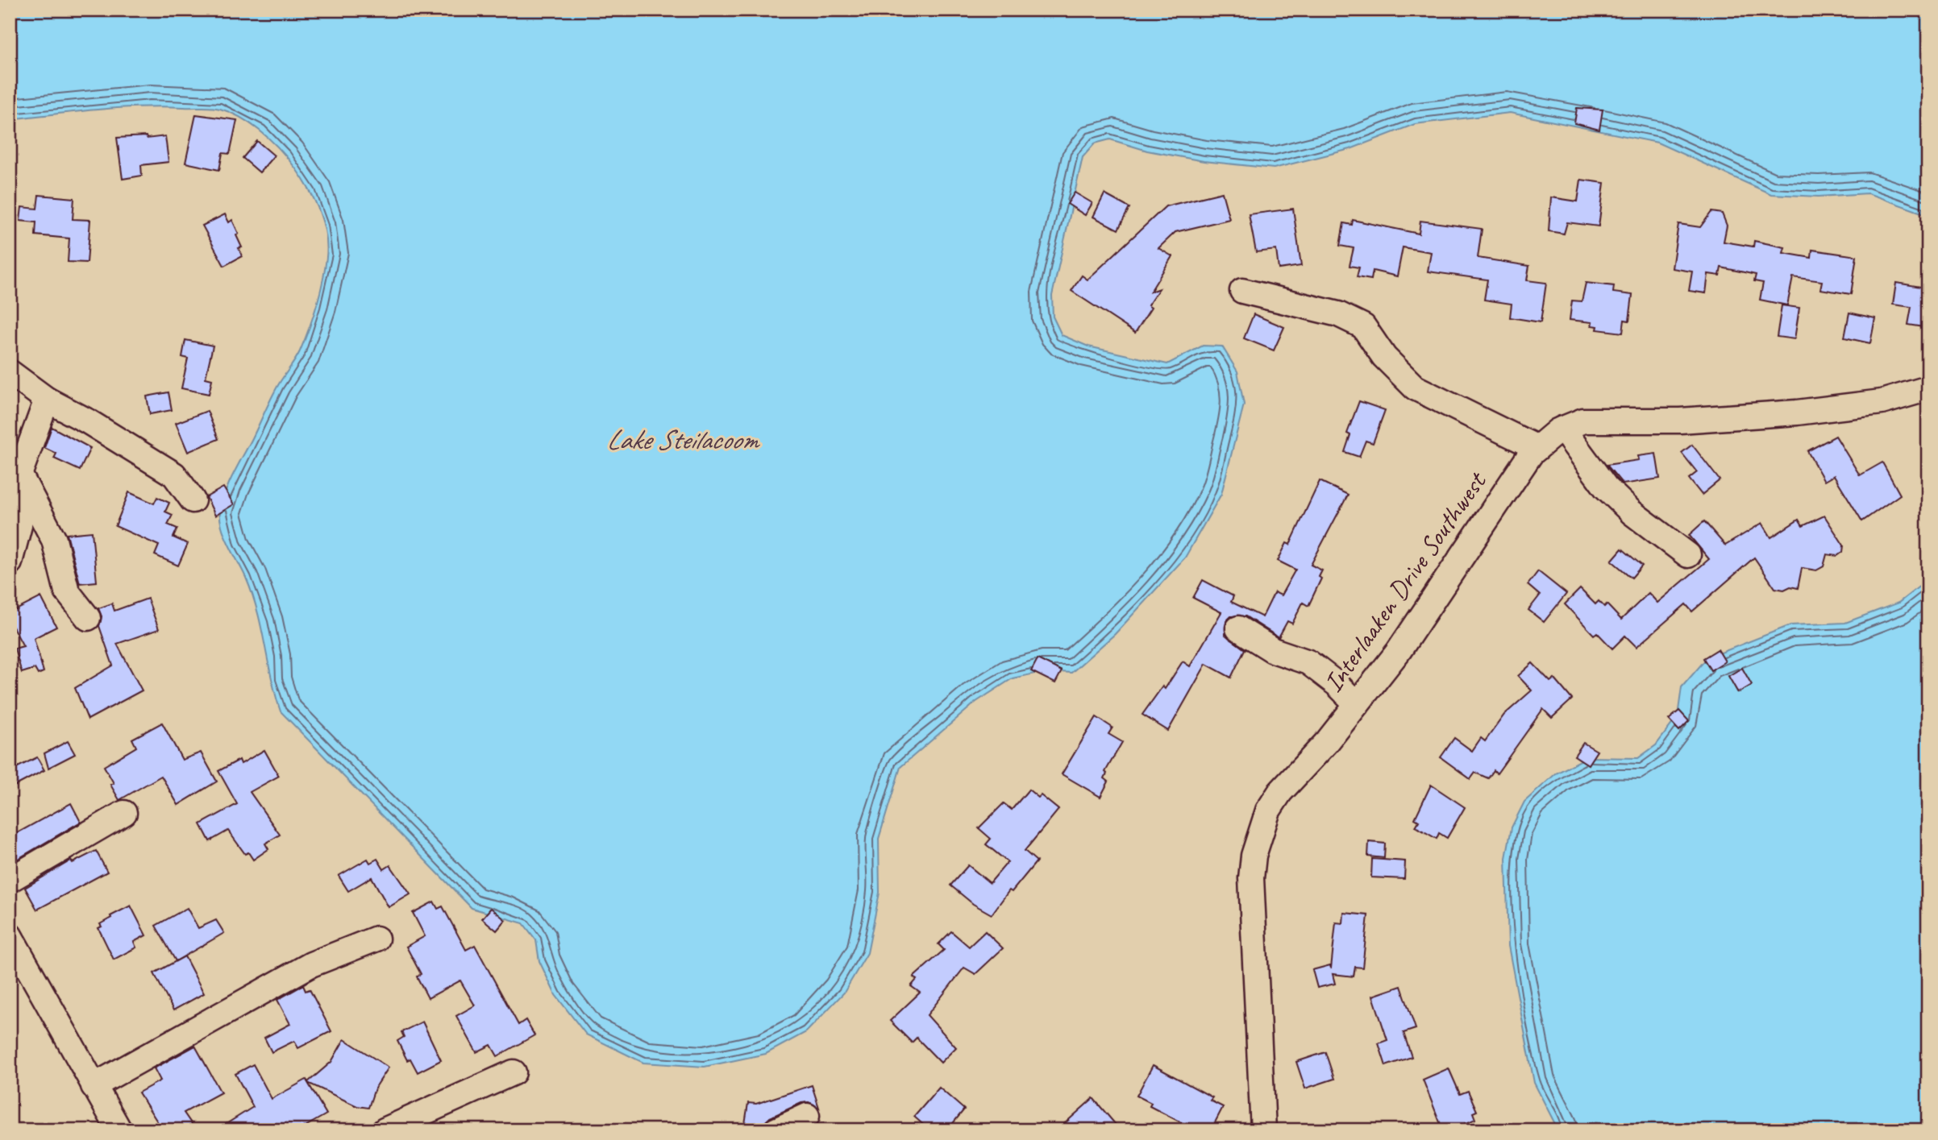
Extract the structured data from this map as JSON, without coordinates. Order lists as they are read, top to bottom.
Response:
{
  "streets": {
    "street": ["Interlaaken Drive Southwest"]
  },
  "water": ["Lake Steilacoom"]
}
